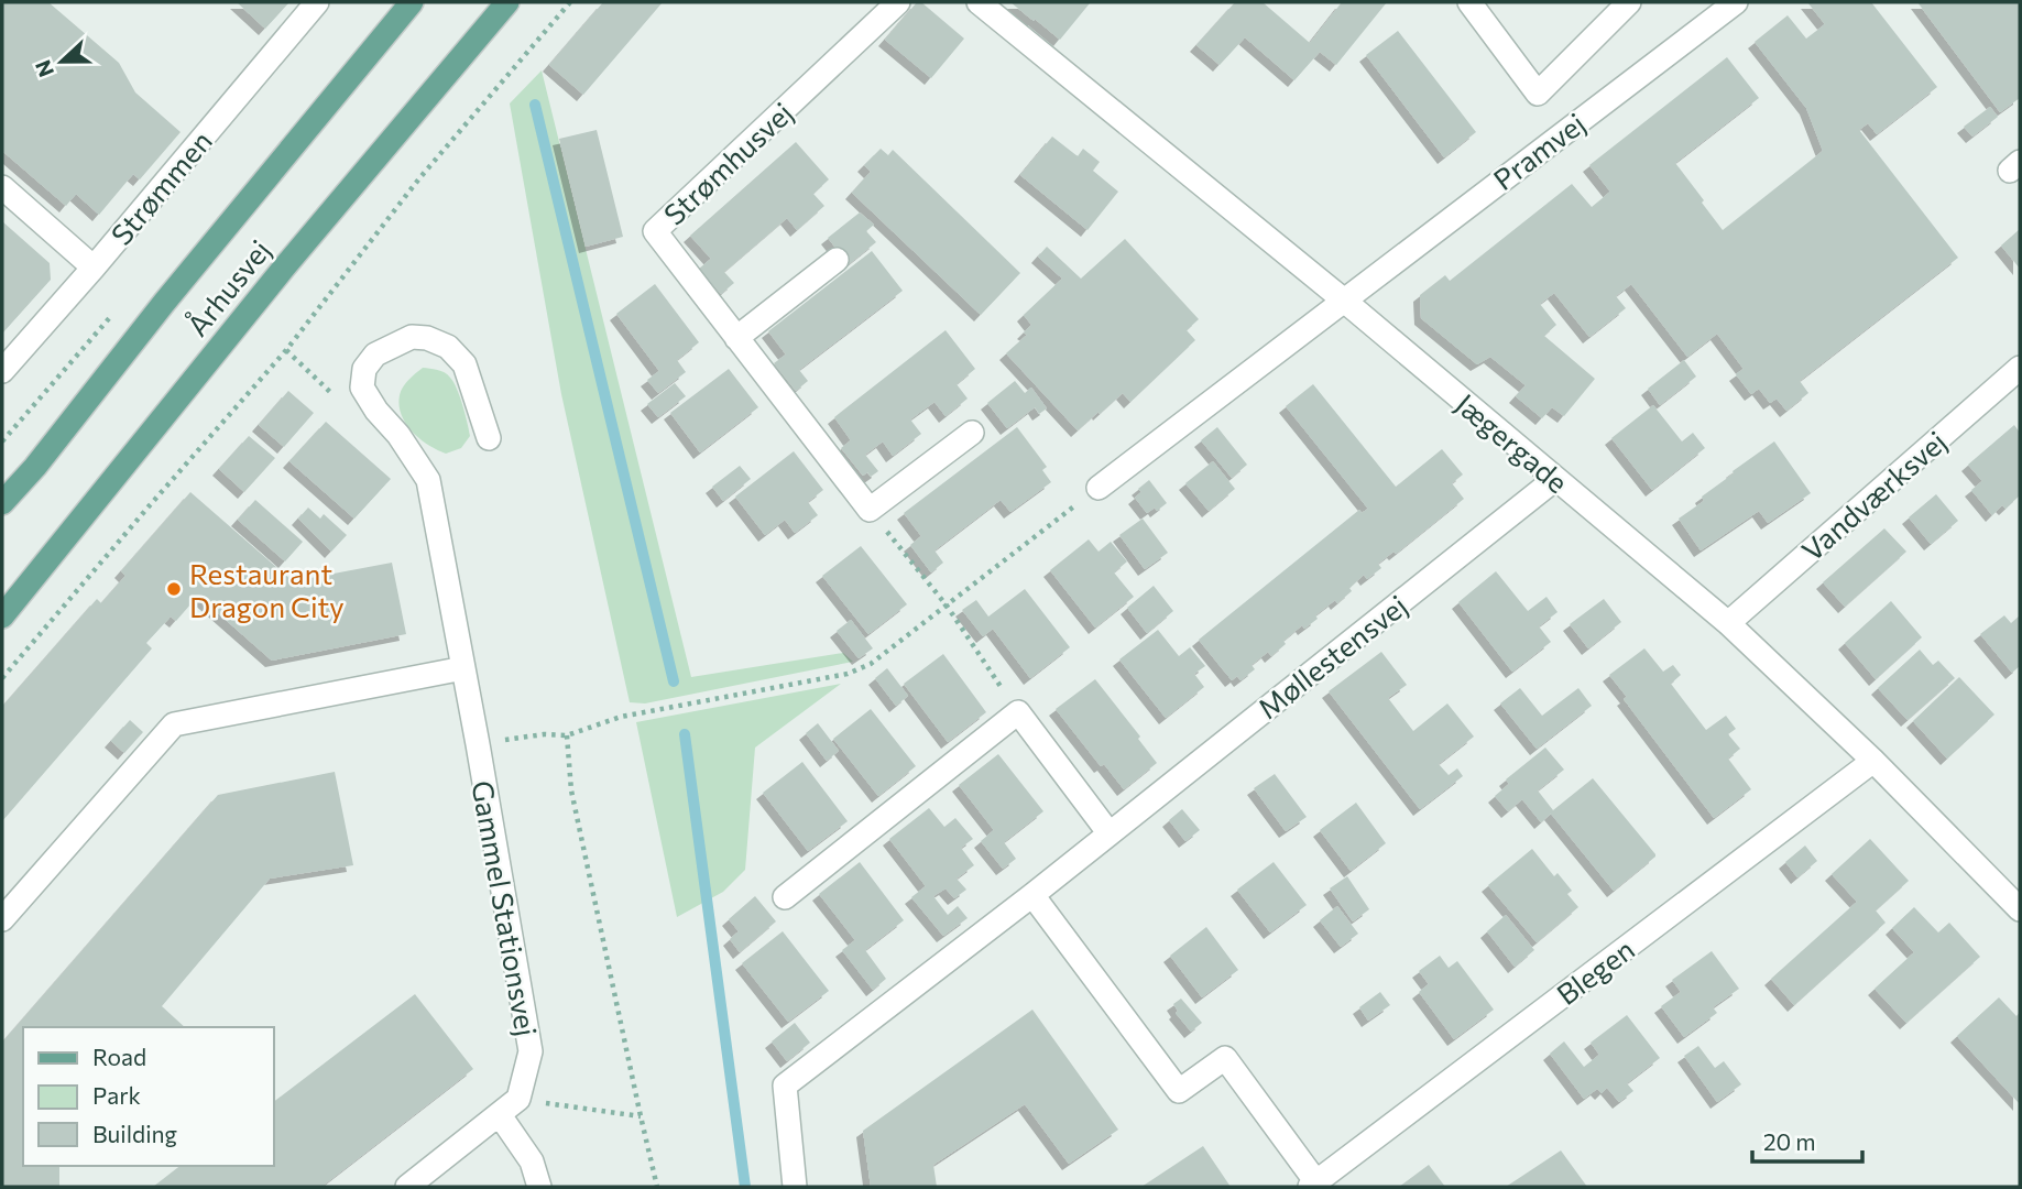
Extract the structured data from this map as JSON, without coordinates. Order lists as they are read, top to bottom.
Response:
{
  "streets": {
    "main road": ["Århusvej"],
    "street": [
      "Pramvej",
      "Strømhusvej",
      "Strømmen",
      "Jægergade",
      "Vandværksvej",
      "Møllestensvej",
      "Gammel Stationsvej",
      "Blegen"
    ]
  },
  "crossings": [
    ["Pramvej", "Jægergade"],
    ["Jægergade", "Vandværksvej"],
    ["Jægergade", "Møllestensvej"],
    ["Jægergade", "Blegen"],
    ["Møllestensvej", "Blegen"]
  ],
  "places": ["Restaurant Dragon City"],
  "legend": ["Road", "Park", "Building"],
  "scale_bar": "20 m",
  "north": "left"
}
